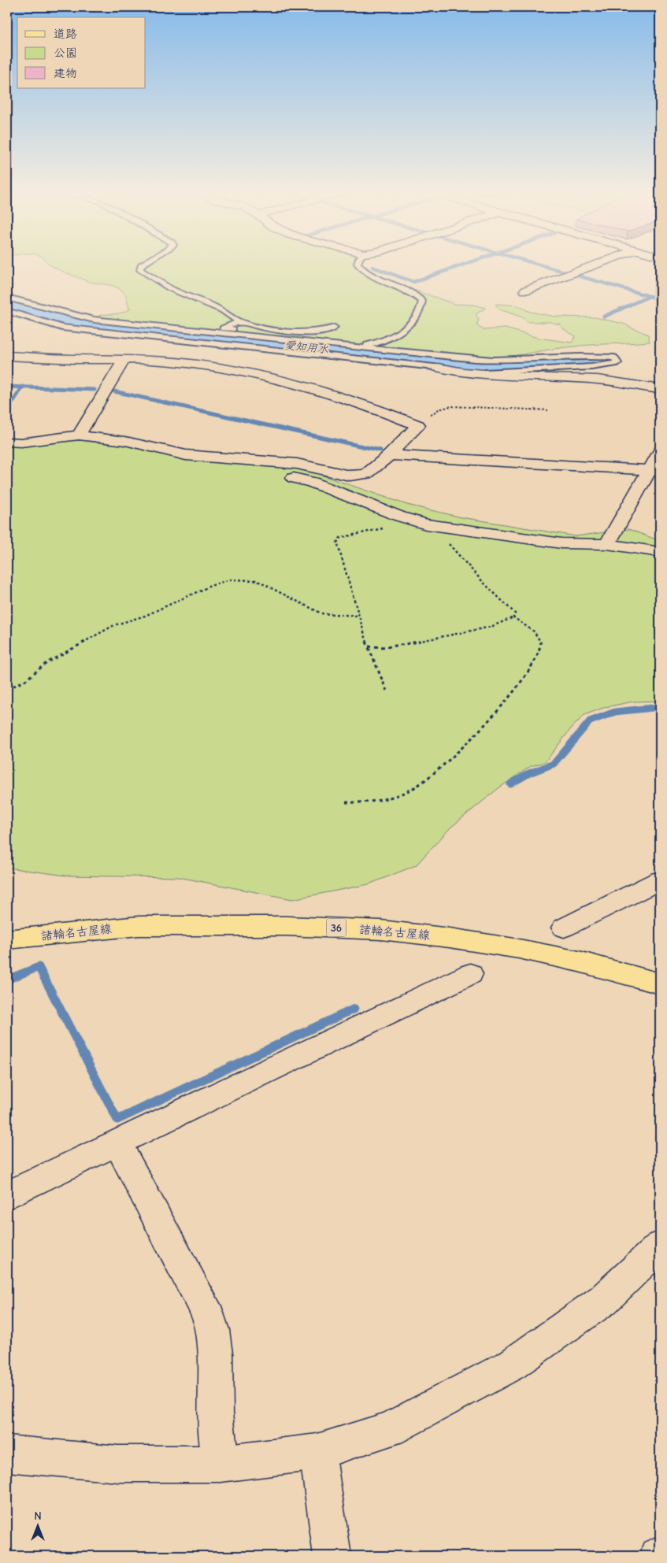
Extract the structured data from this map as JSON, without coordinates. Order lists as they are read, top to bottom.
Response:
{
  "streets": {
    "main road": ["36", "諸輪名古屋線"]
  },
  "water": ["愛知用水"],
  "legend": ["道路", "公園", "建物"],
  "north": "top"
}
